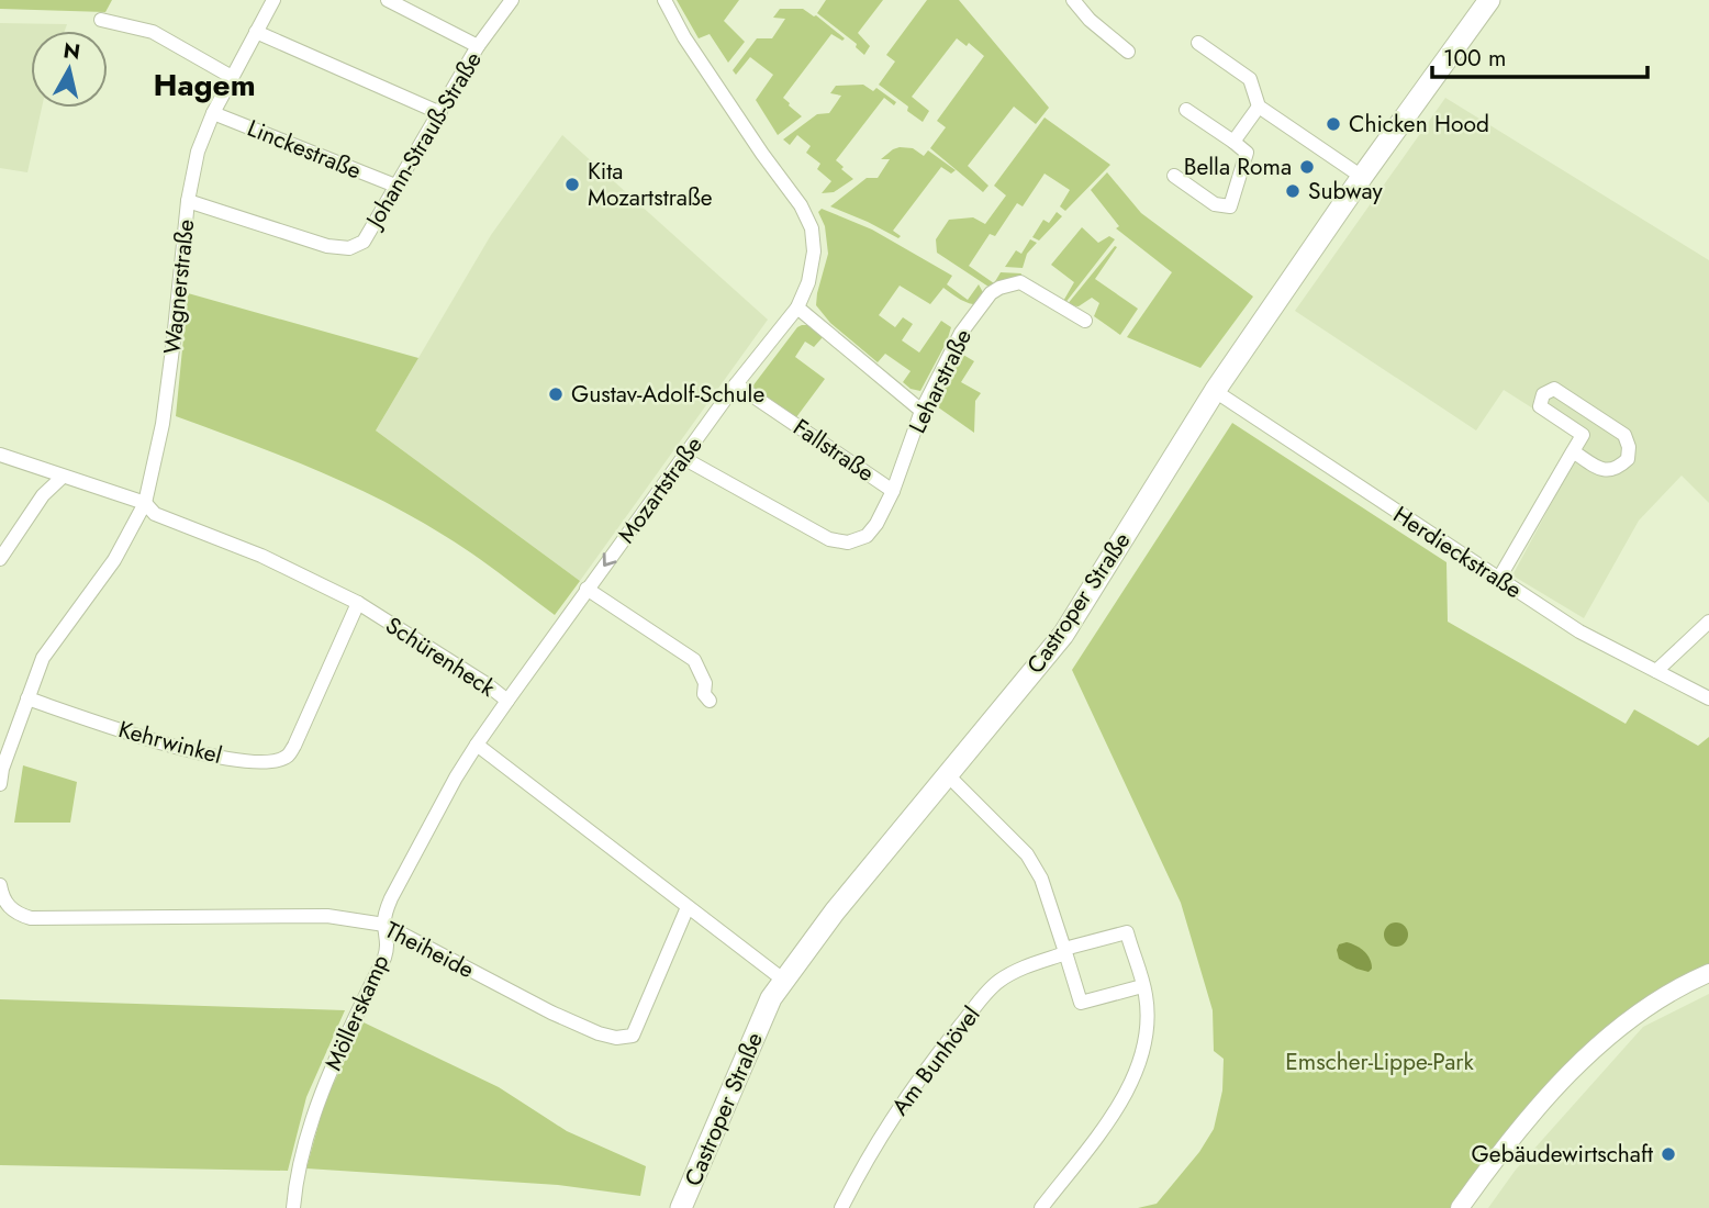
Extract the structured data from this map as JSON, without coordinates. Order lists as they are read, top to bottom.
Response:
{
  "streets": {
    "main road": ["Castroper Straße"],
    "street": [
      "Johann-Strauß-Straße",
      "Linckestraße",
      "Wagnerstraße",
      "Leharstraße",
      "Fallstraße",
      "Mozartstraße",
      "Herdieckstraße",
      "Schürenheck",
      "Kehrwinkel",
      "Theiheide",
      "Möllerskamp",
      "Am Bunhövel"
    ]
  },
  "crossings": [
    ["Johann-Strauß-Straße", "Linckestraße"],
    ["Johann-Strauß-Straße", "Wagnerstraße"],
    ["Linckestraße", "Wagnerstraße"],
    ["Wagnerstraße", "Schürenheck"],
    ["Leharstraße", "Fallstraße"],
    ["Leharstraße", "Mozartstraße"],
    ["Fallstraße", "Mozartstraße"],
    ["Mozartstraße", "Schürenheck"],
    ["Herdieckstraße", "Castroper Straße"],
    ["Schürenheck", "Kehrwinkel"],
    ["Schürenheck", "Möllerskamp"],
    ["Theiheide", "Möllerskamp"]
  ],
  "districts": ["Hagem"],
  "parks": ["Emscher-Lippe-Park"],
  "places": [
    "Chicken Hood",
    "Bella Roma",
    "Kita Mozartstraße",
    "Subway",
    "Gustav-Adolf-Schule",
    "Gebäudewirtschaft"
  ],
  "scale_bar": "100 m",
  "north": "top"
}
